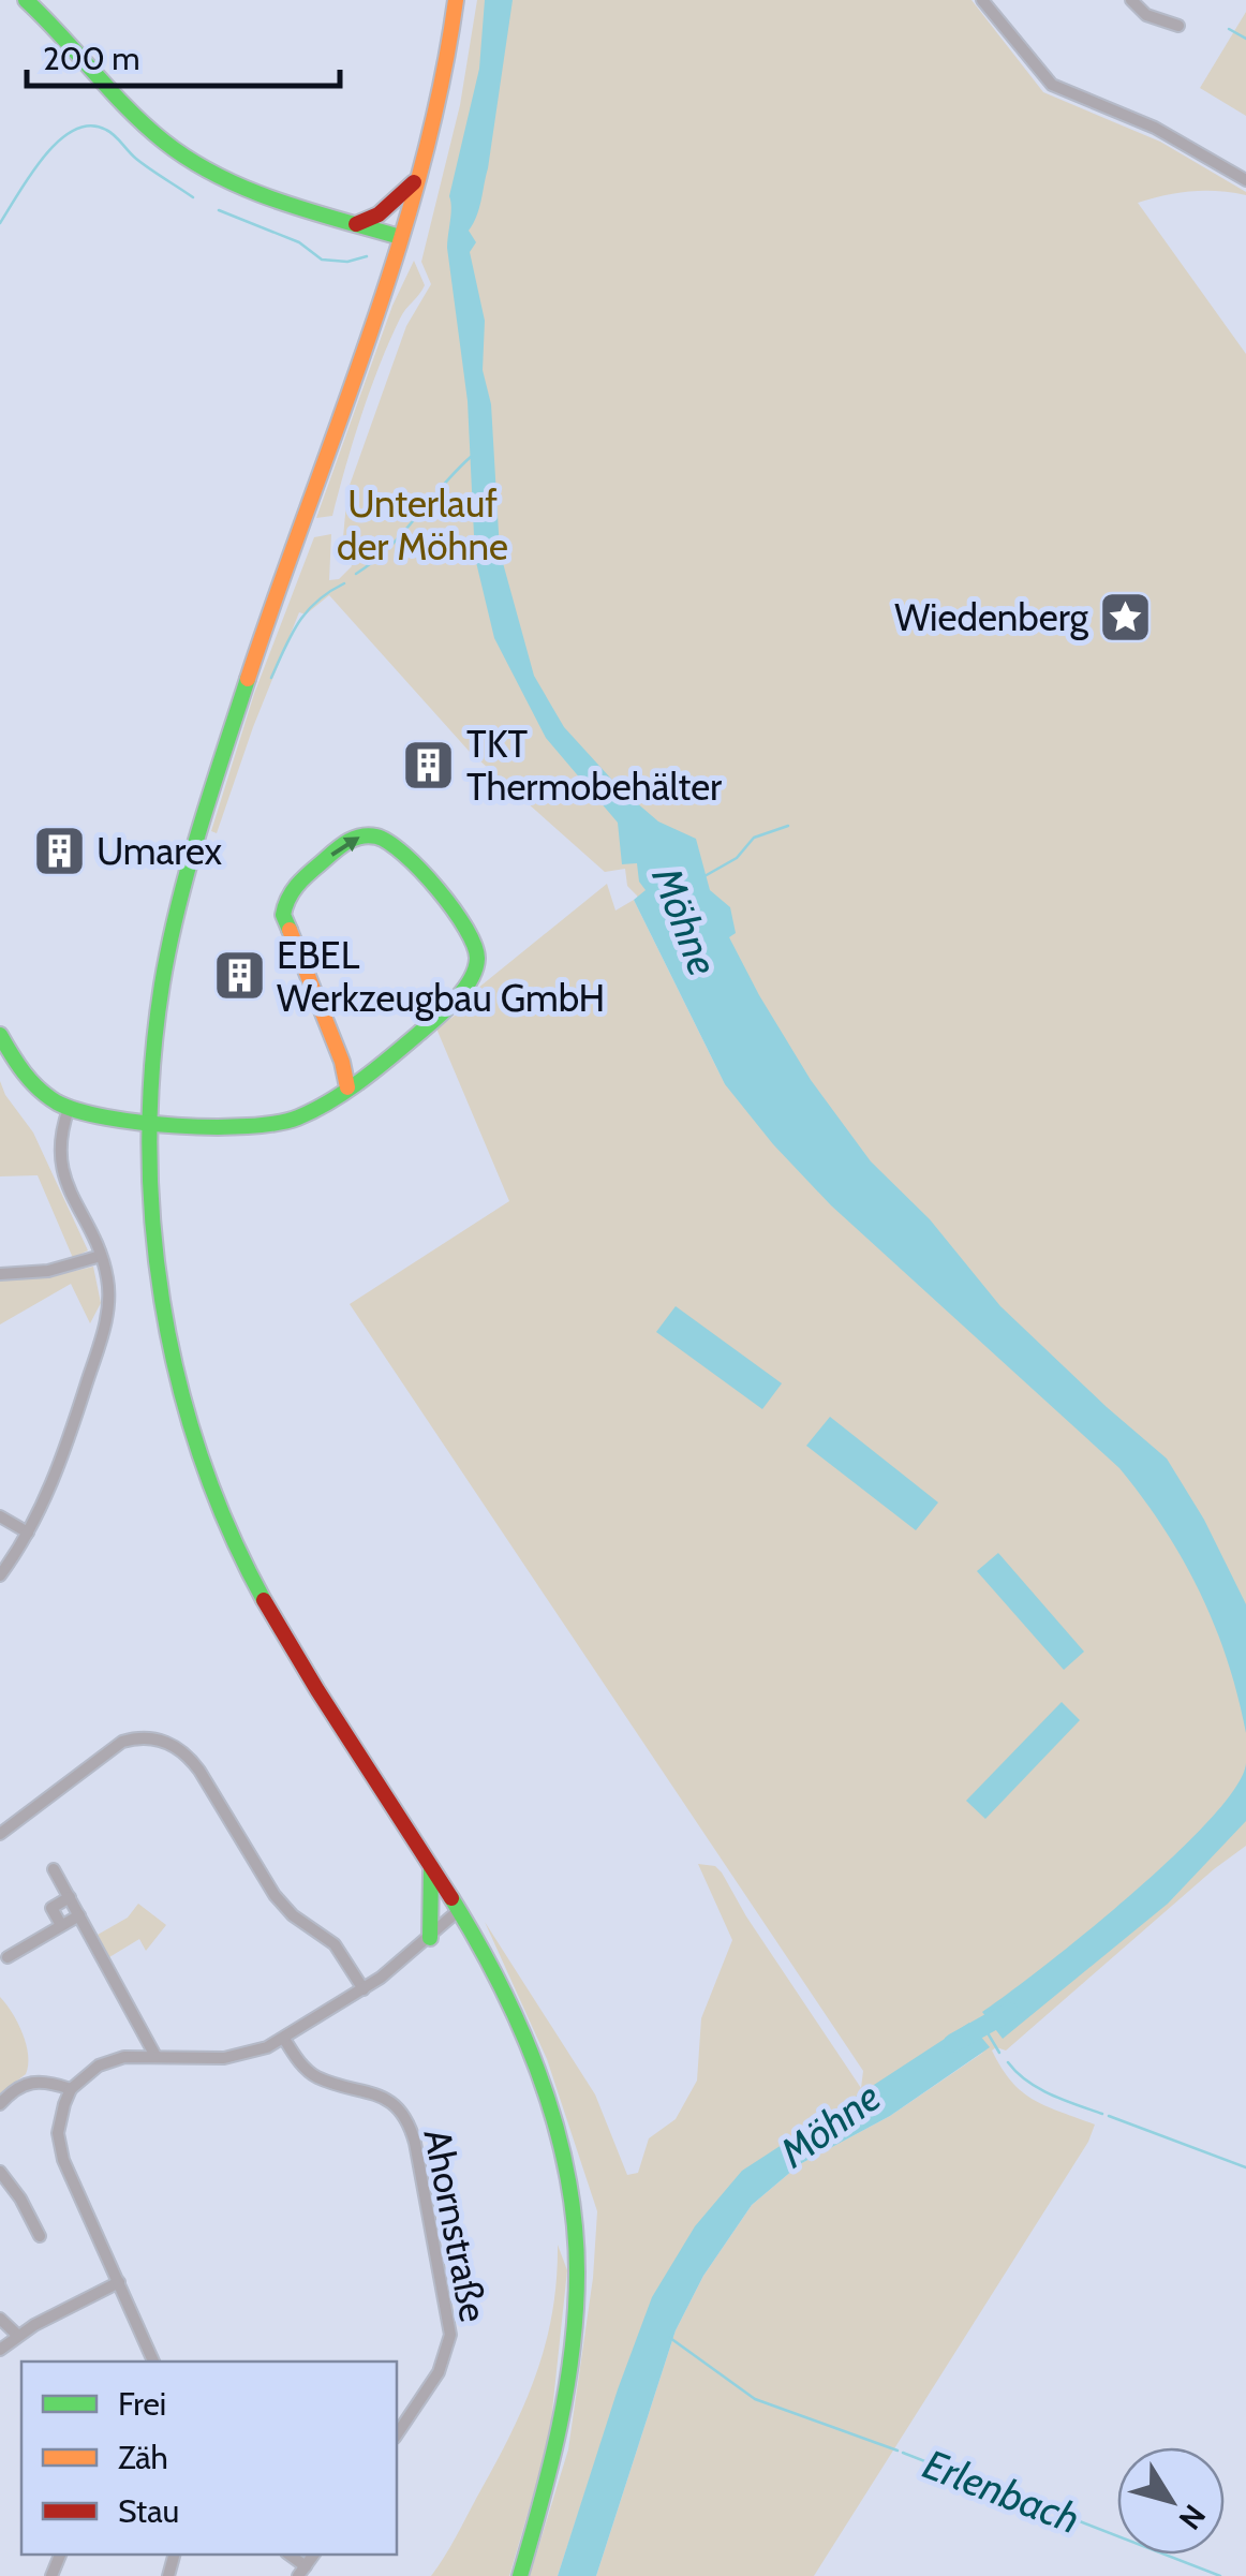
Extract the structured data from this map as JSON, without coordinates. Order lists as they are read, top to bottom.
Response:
{
  "streets": {
    "street": ["Ahornstraße"]
  },
  "water": ["Möhne", "Erlenbach"],
  "parks": ["Unterlauf der Möhne"],
  "places": {
    "place": ["Wiedenberg"],
    "building": ["TKT Thermobehälter", "Umarex", "EBEL Werkzeugbau GmbH"]
  },
  "legend": ["Frei", "Zäh", "Stau"],
  "scale_bar": "200 m",
  "north": "bottom right"
}
